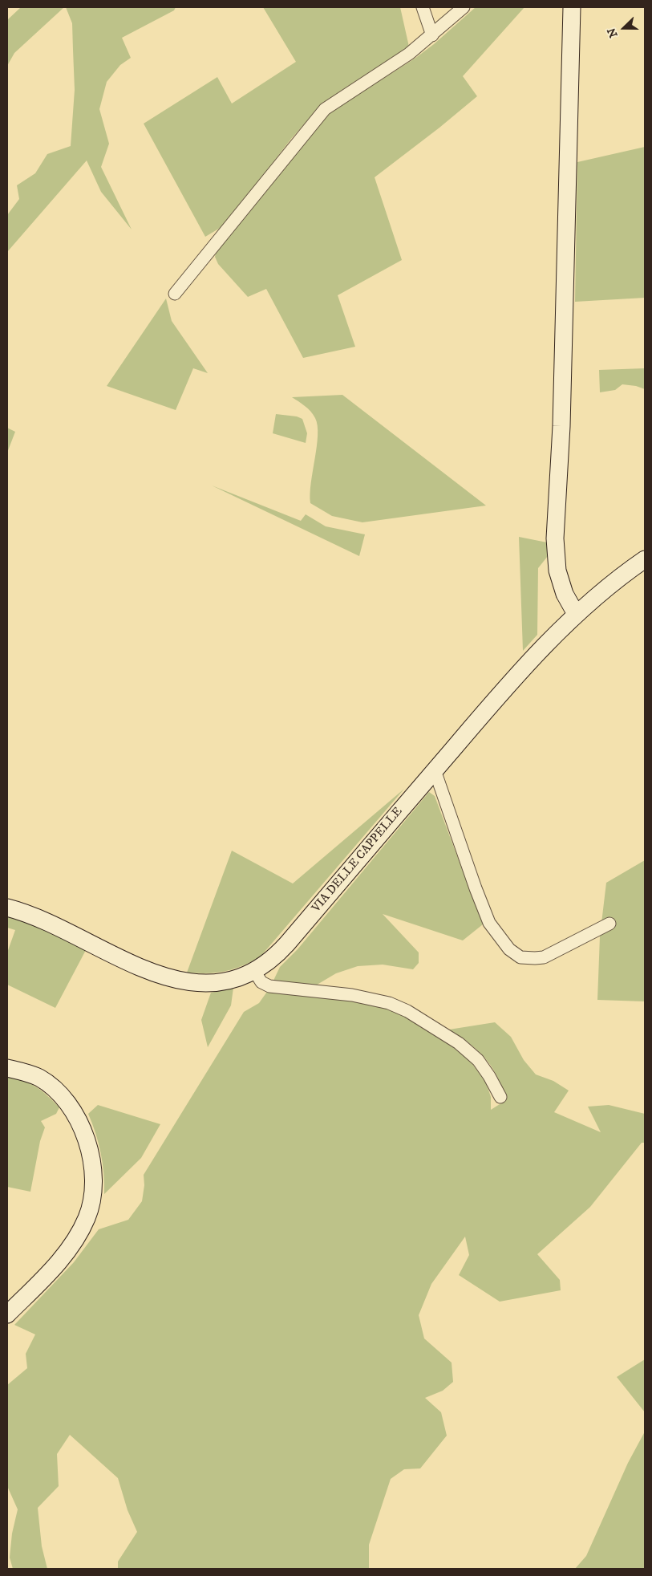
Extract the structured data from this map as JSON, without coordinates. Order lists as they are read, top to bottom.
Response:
{
  "streets": {
    "main road": ["VIA DELLE CAPPELLE"]
  },
  "north": "left"
}
